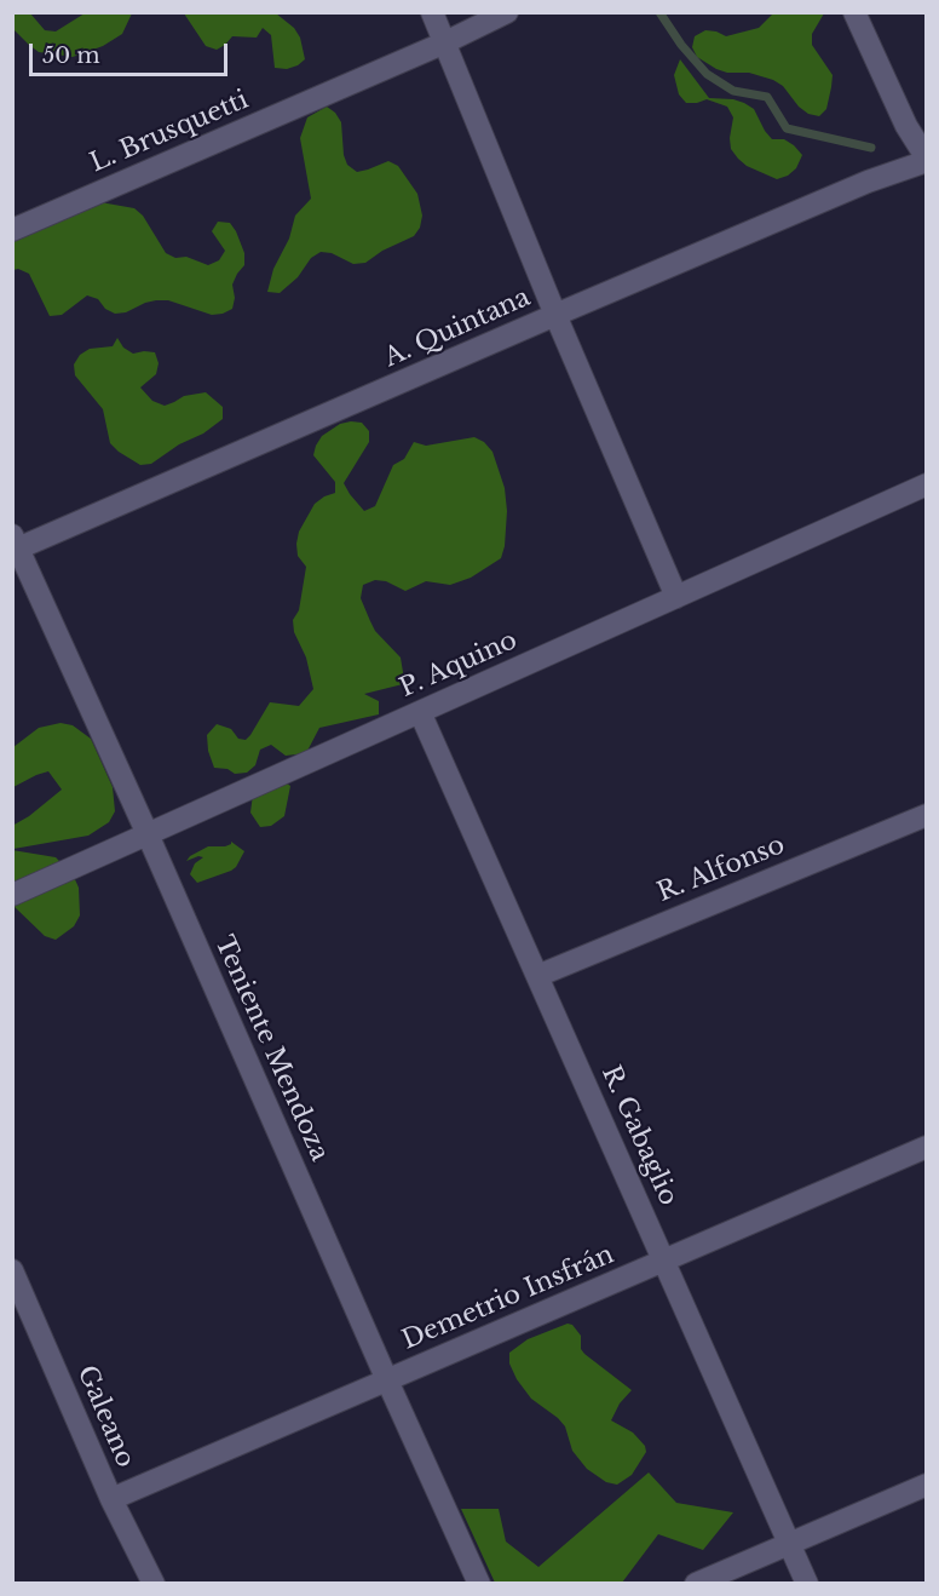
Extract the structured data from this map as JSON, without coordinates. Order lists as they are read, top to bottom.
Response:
{
  "streets": {
    "street": [
      "L. Brusquetti",
      "A. Quintana",
      "P. Aquino",
      "R. Alfonso",
      "Teniente Mendoza",
      "R. Gabaglio",
      "Demetrio Insfrán",
      "Galeano"
    ]
  },
  "crossings": [
    ["A. Quintana", "Teniente Mendoza"],
    ["P. Aquino", "Teniente Mendoza"],
    ["P. Aquino", "R. Gabaglio"],
    ["R. Alfonso", "R. Gabaglio"],
    ["Teniente Mendoza", "Demetrio Insfrán"],
    ["R. Gabaglio", "Demetrio Insfrán"],
    ["Demetrio Insfrán", "Galeano"]
  ],
  "scale_bar": "50 m"
}
